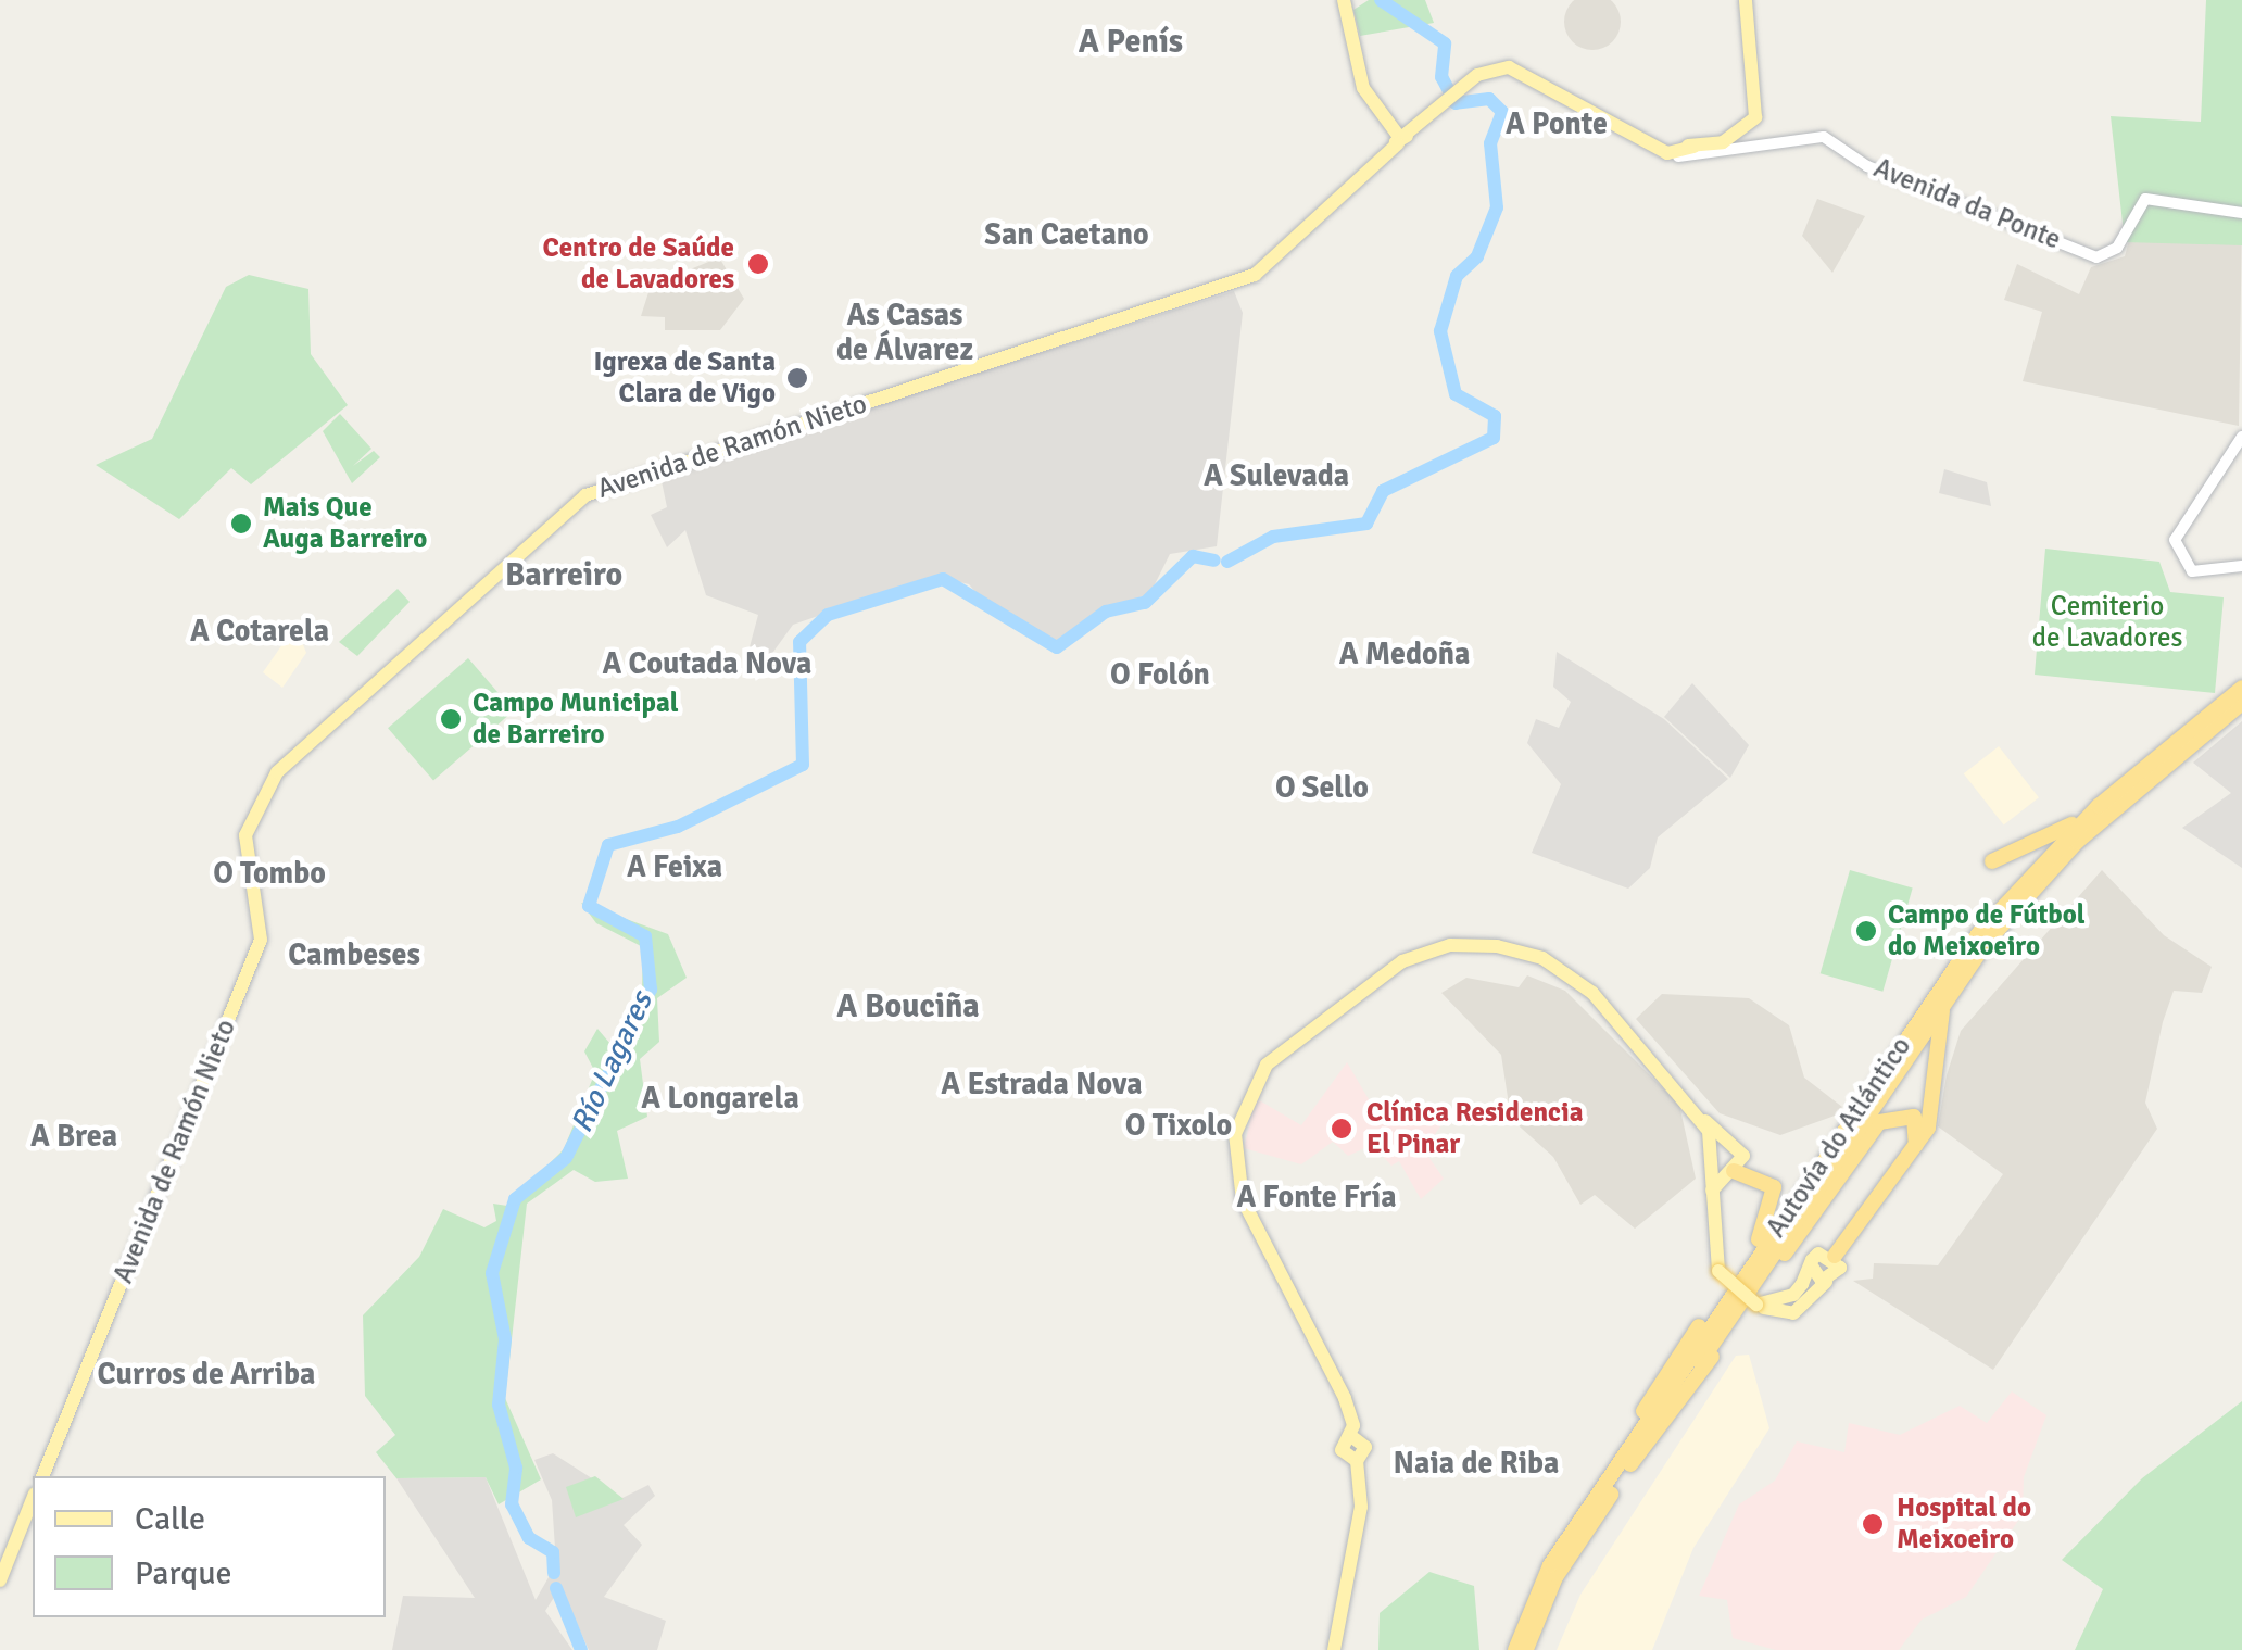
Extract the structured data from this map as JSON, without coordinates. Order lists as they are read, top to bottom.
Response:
{
  "streets": {
    "highway": ["Autovía do Atlántico"],
    "main road": ["Avenida de Ramón Nieto"],
    "street": ["Avenida da Ponte"]
  },
  "crossings": [
    ["Avenida da Ponte", "Avenida de Ramón Nieto"]
  ],
  "districts": [
    "A Penís",
    "A Ponte",
    "San Caetano",
    "As Casas de Álvarez",
    "A Sulevada",
    "Barreiro",
    "A Cotarela",
    "A Medoña",
    "A Coutada Nova",
    "O Folón",
    "O Sello",
    "A Feixa",
    "O Tombo",
    "Cambeses",
    "A Bouciña",
    "A Estrada Nova",
    "A Longarela",
    "O Tixolo",
    "A Brea",
    "A Fonte Fría",
    "Curros de Arriba",
    "Naia de Riba"
  ],
  "water": ["Río Lagares"],
  "parks": ["Cemiterio de Lavadores"],
  "places": [
    "Centro de Saúde de Lavadores",
    "Igrexa de Santa Clara de Vigo",
    "Mais Que Auga Barreiro",
    "Campo Municipal de Barreiro",
    "Campo de Fútbol do Meixoeiro",
    "Clínica Residencia El Pinar",
    "Hospital do Meixoeiro"
  ],
  "legend": ["Calle", "Parque"]
}
